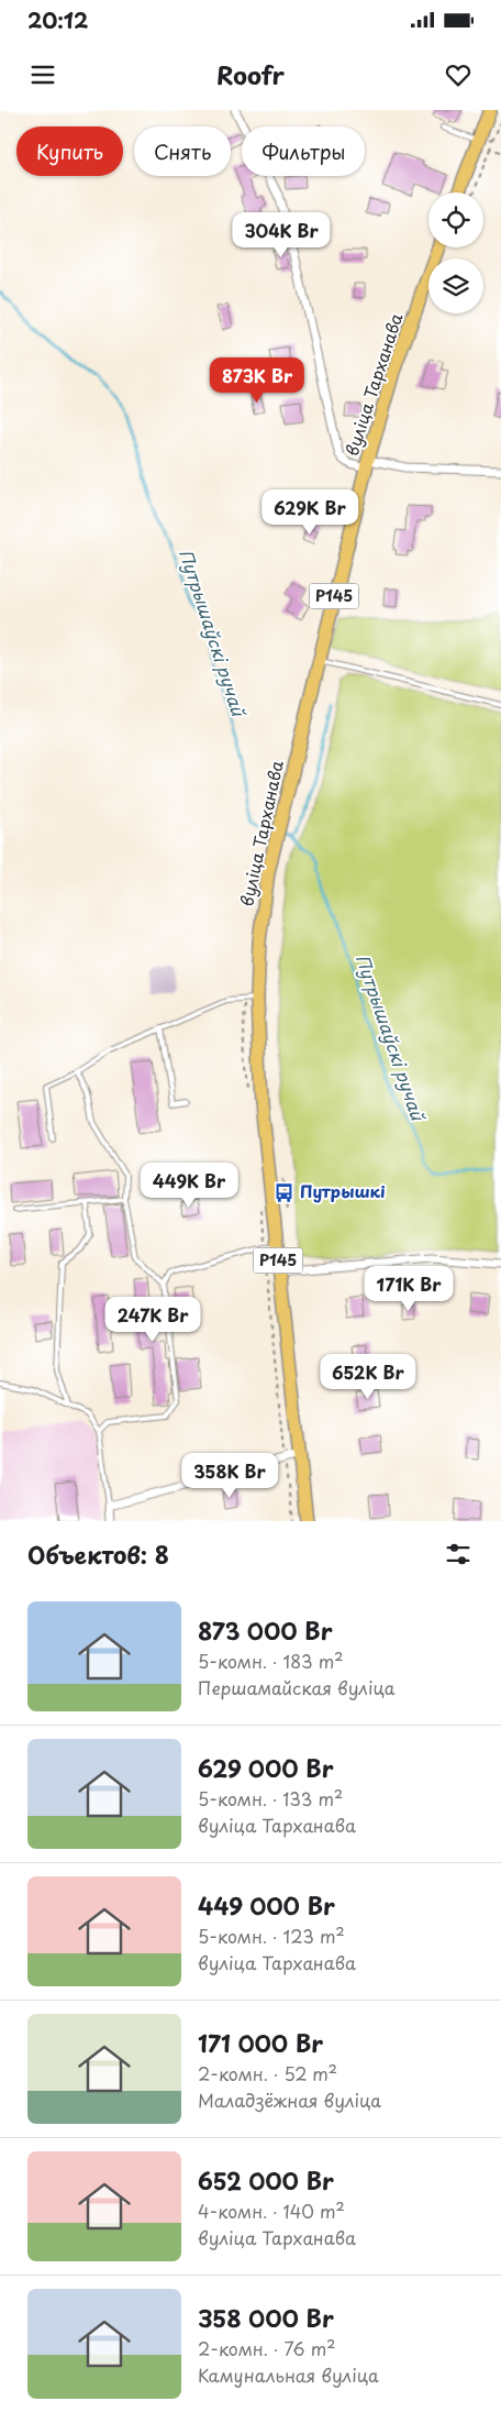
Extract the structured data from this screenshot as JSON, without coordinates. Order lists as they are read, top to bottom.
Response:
{
  "streets": {
    "main road": ["вуліца Тарханава", "Р145"]
  },
  "water": ["Путрышаўскі ручай"],
  "places": {
    "bus stop": ["Путрышкі"]
  },
  "page": {
    "status": "20:12",
    "header": "Roofr",
    "chip": ["Купить", "Снять", "Фильтры"],
    "price": [
      "304K Br",
      "873K Br",
      "629K Br",
      "449K Br",
      "171K Br",
      "247K Br",
      "652K Br",
      "358K Br"
    ],
    "heading": "Объектов: 8",
    "list": [
      {
        "name": "873 000 Br",
        "note": "5-комн. · 183 m² · Першамайская вуліца"
      },
      {
        "name": "629 000 Br",
        "note": "5-комн. · 133 m² · вуліца Тарханава"
      },
      {
        "name": "449 000 Br",
        "note": "5-комн. · 123 m² · вуліца Тарханава"
      },
      {
        "name": "171 000 Br",
        "note": "2-комн. · 52 m² · Маладзёжная вуліца"
      },
      {
        "name": "652 000 Br",
        "note": "4-комн. · 140 m² · вуліца Тарханава"
      },
      {
        "name": "358 000 Br",
        "note": "2-комн. · 76 m² · Камунальная вуліца"
      }
    ]
  }
}
